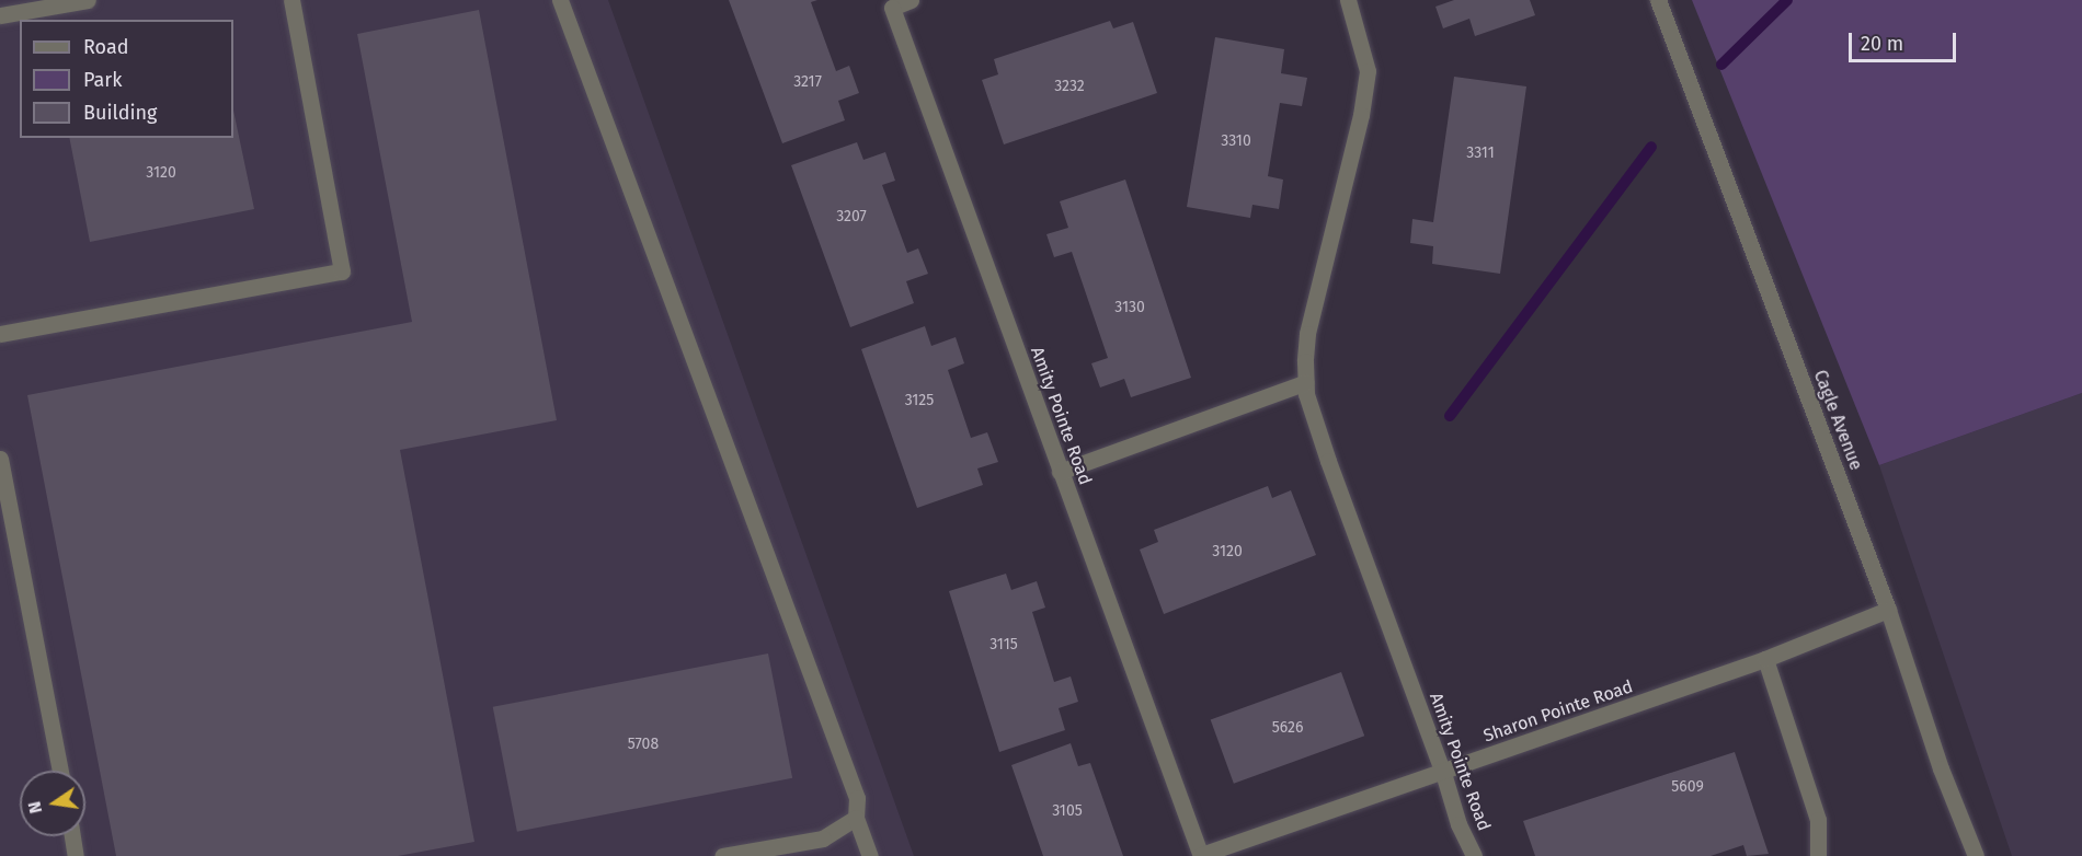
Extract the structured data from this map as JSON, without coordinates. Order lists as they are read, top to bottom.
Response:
{
  "streets": {
    "street": ["Amity Pointe Road", "Cagle Avenue", "Sharon Pointe Road"]
  },
  "crossings": [
    ["Amity Pointe Road", "Sharon Pointe Road"],
    ["Cagle Avenue", "Sharon Pointe Road"]
  ],
  "house_numbers": [
    "3217",
    "3232",
    "3310",
    "3311",
    "3120",
    "3207",
    "3130",
    "3125",
    "3120",
    "3115",
    "5626",
    "5708",
    "5609",
    "3105"
  ],
  "legend": ["Road", "Park", "Building"],
  "scale_bar": "20 m",
  "north": "left"
}
